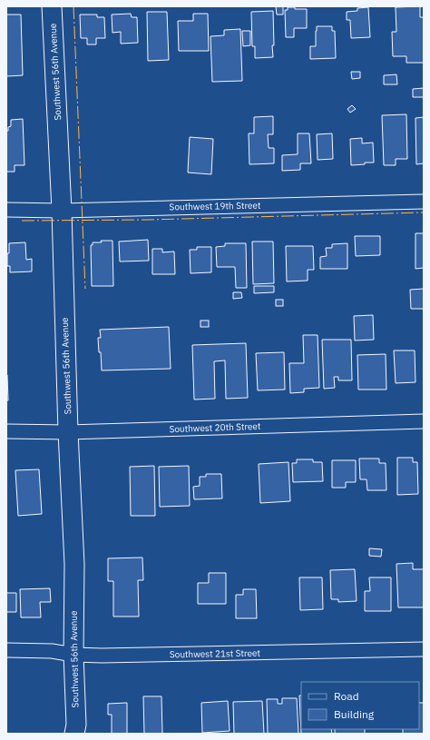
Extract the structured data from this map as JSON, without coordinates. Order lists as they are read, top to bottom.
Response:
{
  "streets": {
    "street": [
      "Southwest 56th Avenue",
      "Southwest 19th Street",
      "Southwest 20th Street",
      "Southwest 21st Street"
    ]
  },
  "crossings": [
    ["Southwest 56th Avenue", "Southwest 19th Street"],
    ["Southwest 56th Avenue", "Southwest 20th Street"],
    ["Southwest 56th Avenue", "Southwest 21st Street"]
  ],
  "legend": ["Road", "Building"]
}
